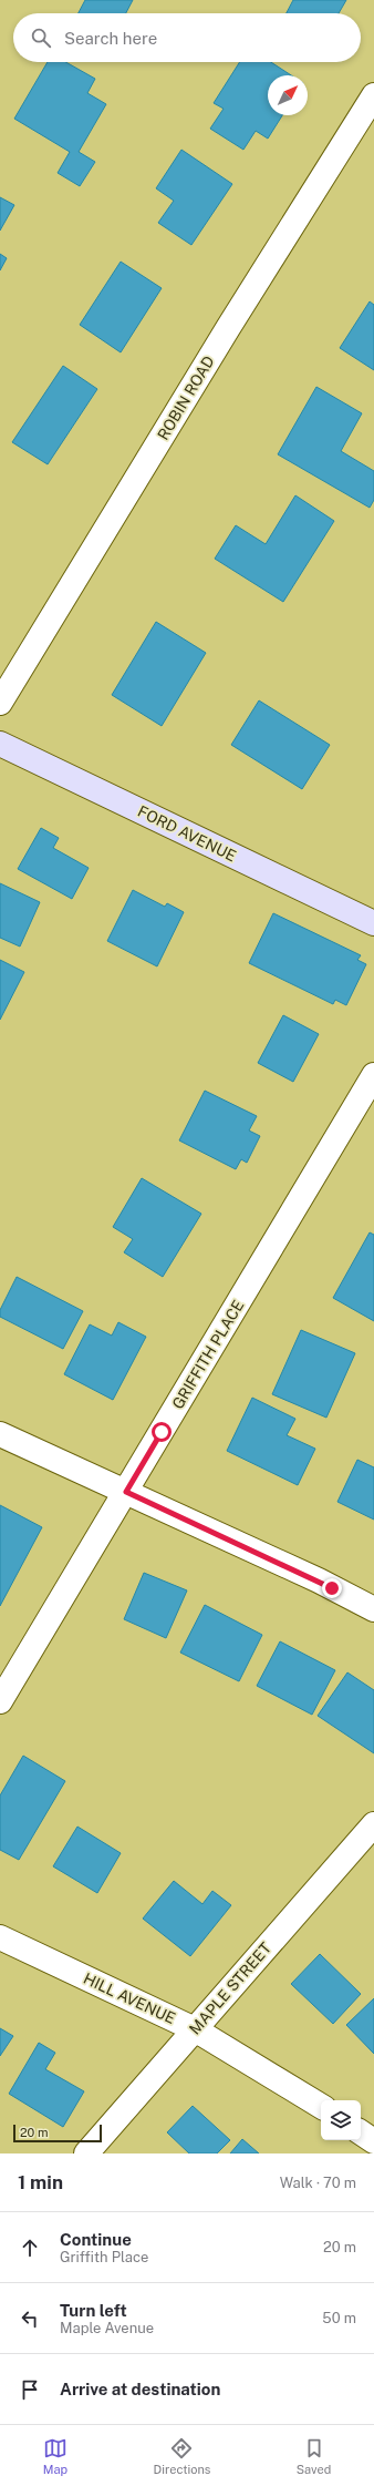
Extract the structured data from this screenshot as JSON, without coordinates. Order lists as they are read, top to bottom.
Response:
{
  "streets": {
    "street": [
      "ROBIN ROAD",
      "FORD AVENUE",
      "GRIFFITH PLACE",
      "MAPLE STREET",
      "HILL AVENUE"
    ]
  },
  "crossings": [
    ["MAPLE STREET", "HILL AVENUE"]
  ],
  "scale_bar": "20 m",
  "north": "top right",
  "page": {
    "search": "Search here",
    "scale": "20 m",
    "heading": ["1 min", "Walk · 70 m"],
    "list": [
      ["Continue", "Griffith Place", "20 m"],
      ["Turn left", "Maple Avenue", "50 m"],
      "Arrive at destination"
    ],
    "nav": ["Map", "Directions", "Saved"]
  }
}
